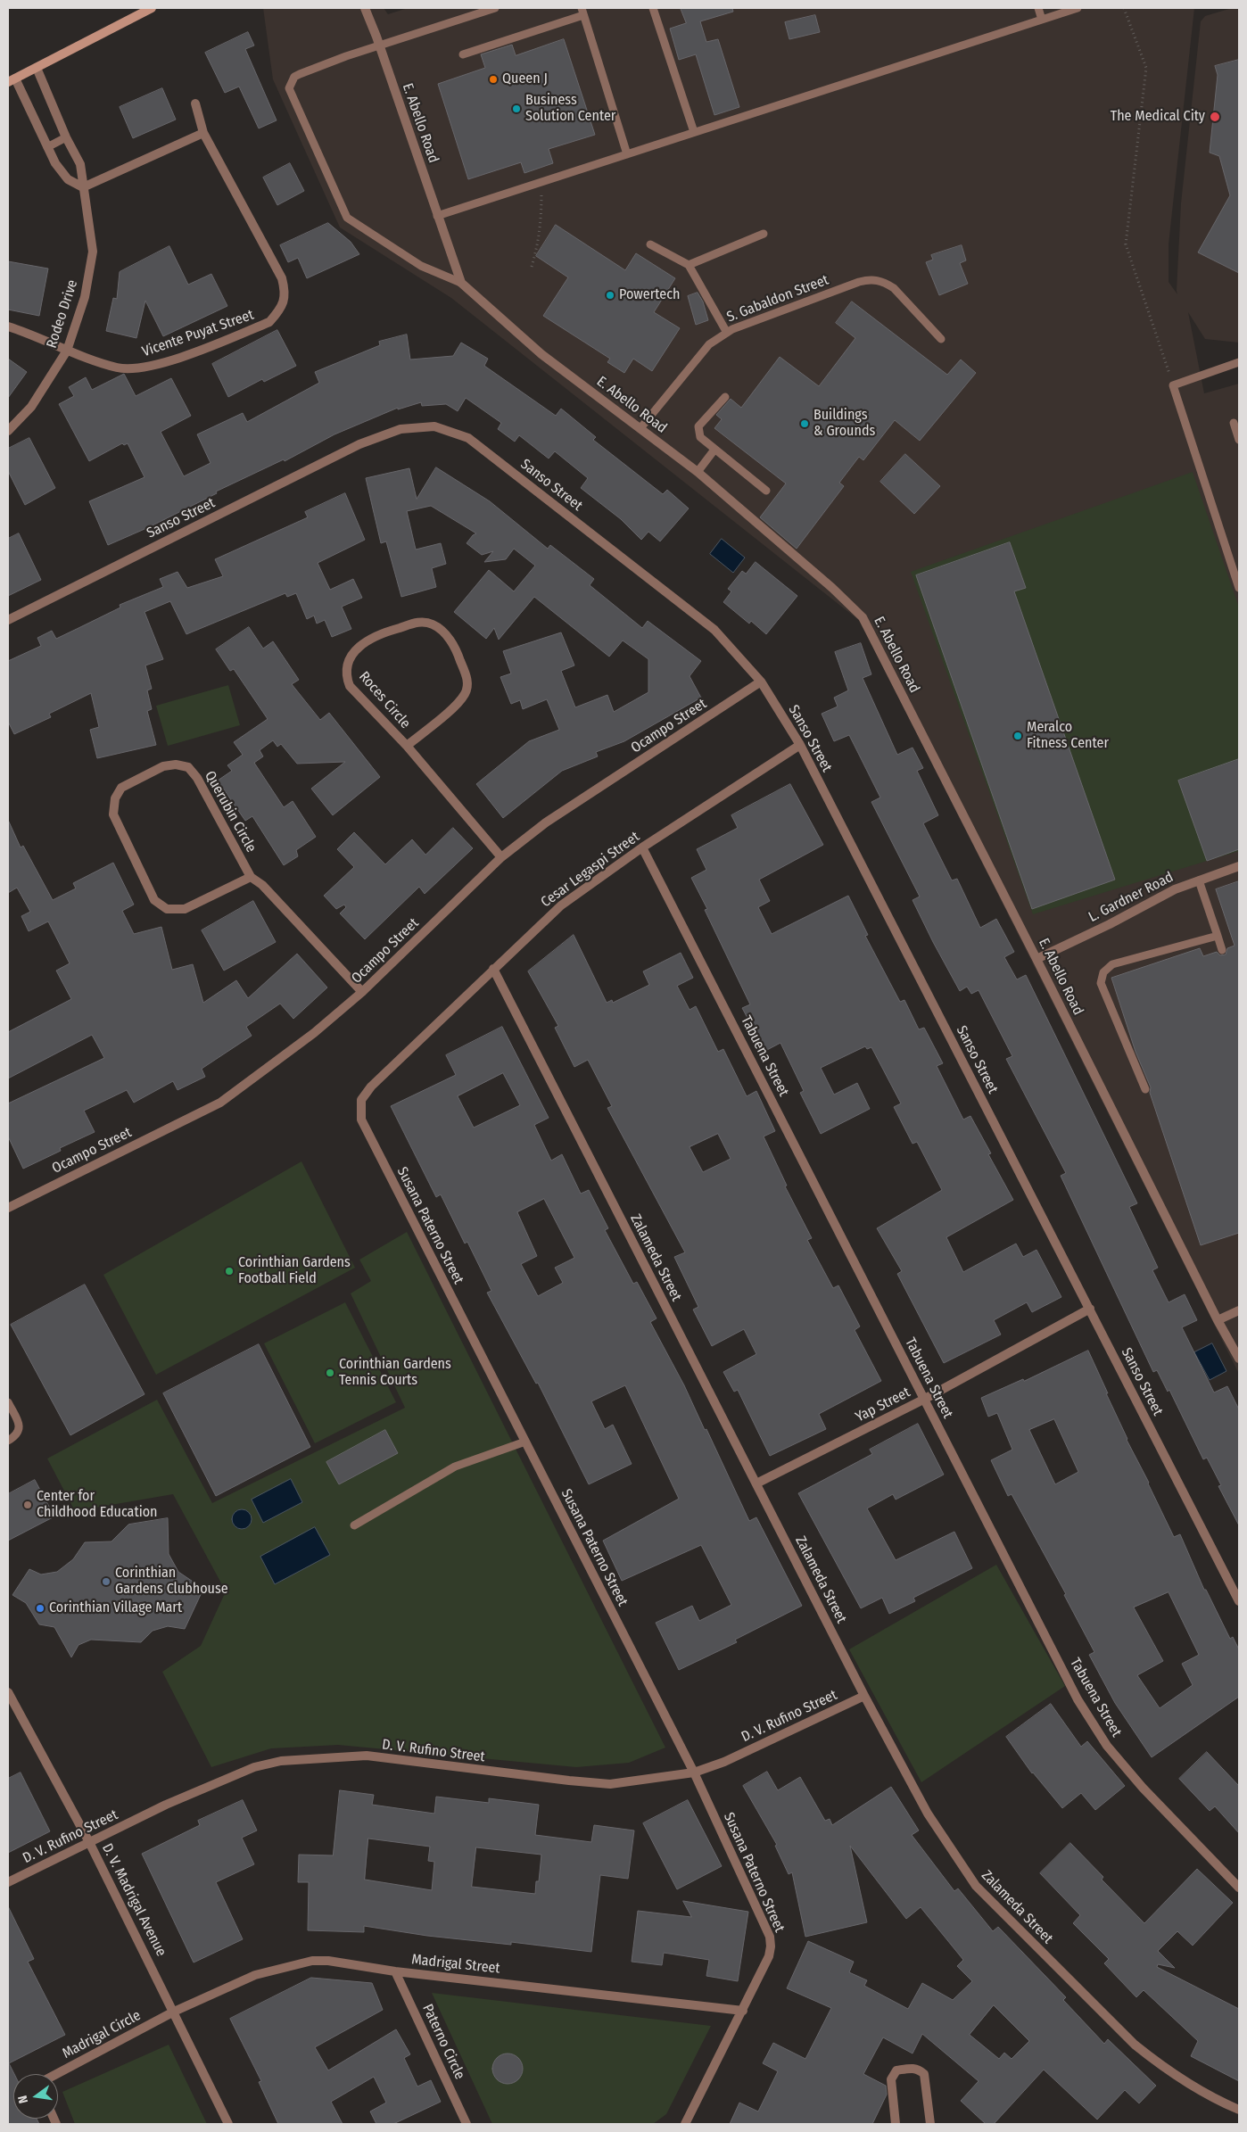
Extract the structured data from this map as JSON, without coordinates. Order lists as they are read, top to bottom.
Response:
{
  "streets": {
    "street": [
      "E. Abello Road",
      "Rodeo Drive",
      "Vicente Puyat Street",
      "Sanso Street",
      "Roces Circle",
      "Ocampo Street",
      "Querubin Circle",
      "Cesar Legaspi Street",
      "L. Gardner Road",
      "Tabuena Street",
      "Susana Paterno Street",
      "Zalameda Street",
      "Yap Street",
      "D. V. Rufino Street",
      "D. V. Madrigal Avenue",
      "Madrigal Street",
      "Madrigal Circle",
      "Paterno Circle"
    ],
    "lane": ["S. Gabaldon Street"]
  },
  "crossings": [
    ["E. Abello Road", "S. Gabaldon Street"],
    ["E. Abello Road", "L. Gardner Road"],
    ["Rodeo Drive", "Vicente Puyat Street"],
    ["Sanso Street", "Ocampo Street"],
    ["Sanso Street", "Cesar Legaspi Street"],
    ["Sanso Street", "Yap Street"],
    ["Roces Circle", "Ocampo Street"],
    ["Ocampo Street", "Querubin Circle"],
    ["Cesar Legaspi Street", "Tabuena Street"],
    ["Cesar Legaspi Street", "Susana Paterno Street"],
    ["Cesar Legaspi Street", "Zalameda Street"],
    ["Tabuena Street", "Yap Street"],
    ["Susana Paterno Street", "D. V. Rufino Street"],
    ["Susana Paterno Street", "Madrigal Street"],
    ["Zalameda Street", "Yap Street"],
    ["Zalameda Street", "D. V. Rufino Street"],
    ["D. V. Rufino Street", "D. V. Madrigal Avenue"],
    ["D. V. Madrigal Avenue", "Madrigal Street"],
    ["D. V. Madrigal Avenue", "Madrigal Circle"],
    ["Madrigal Street", "Madrigal Circle"],
    ["Madrigal Street", "Paterno Circle"]
  ],
  "places": [
    "Queen J",
    "Business Solution Center",
    "The Medical City",
    "Powertech",
    "Buildings & Grounds",
    "Meralco Fitness Center",
    "Corinthian Gardens Football Field",
    "Corinthian Gardens Tennis Courts",
    "Center for Childhood Education",
    "Corinthian Gardens Clubhouse",
    "Corinthian Village Mart"
  ],
  "north": "left"
}
